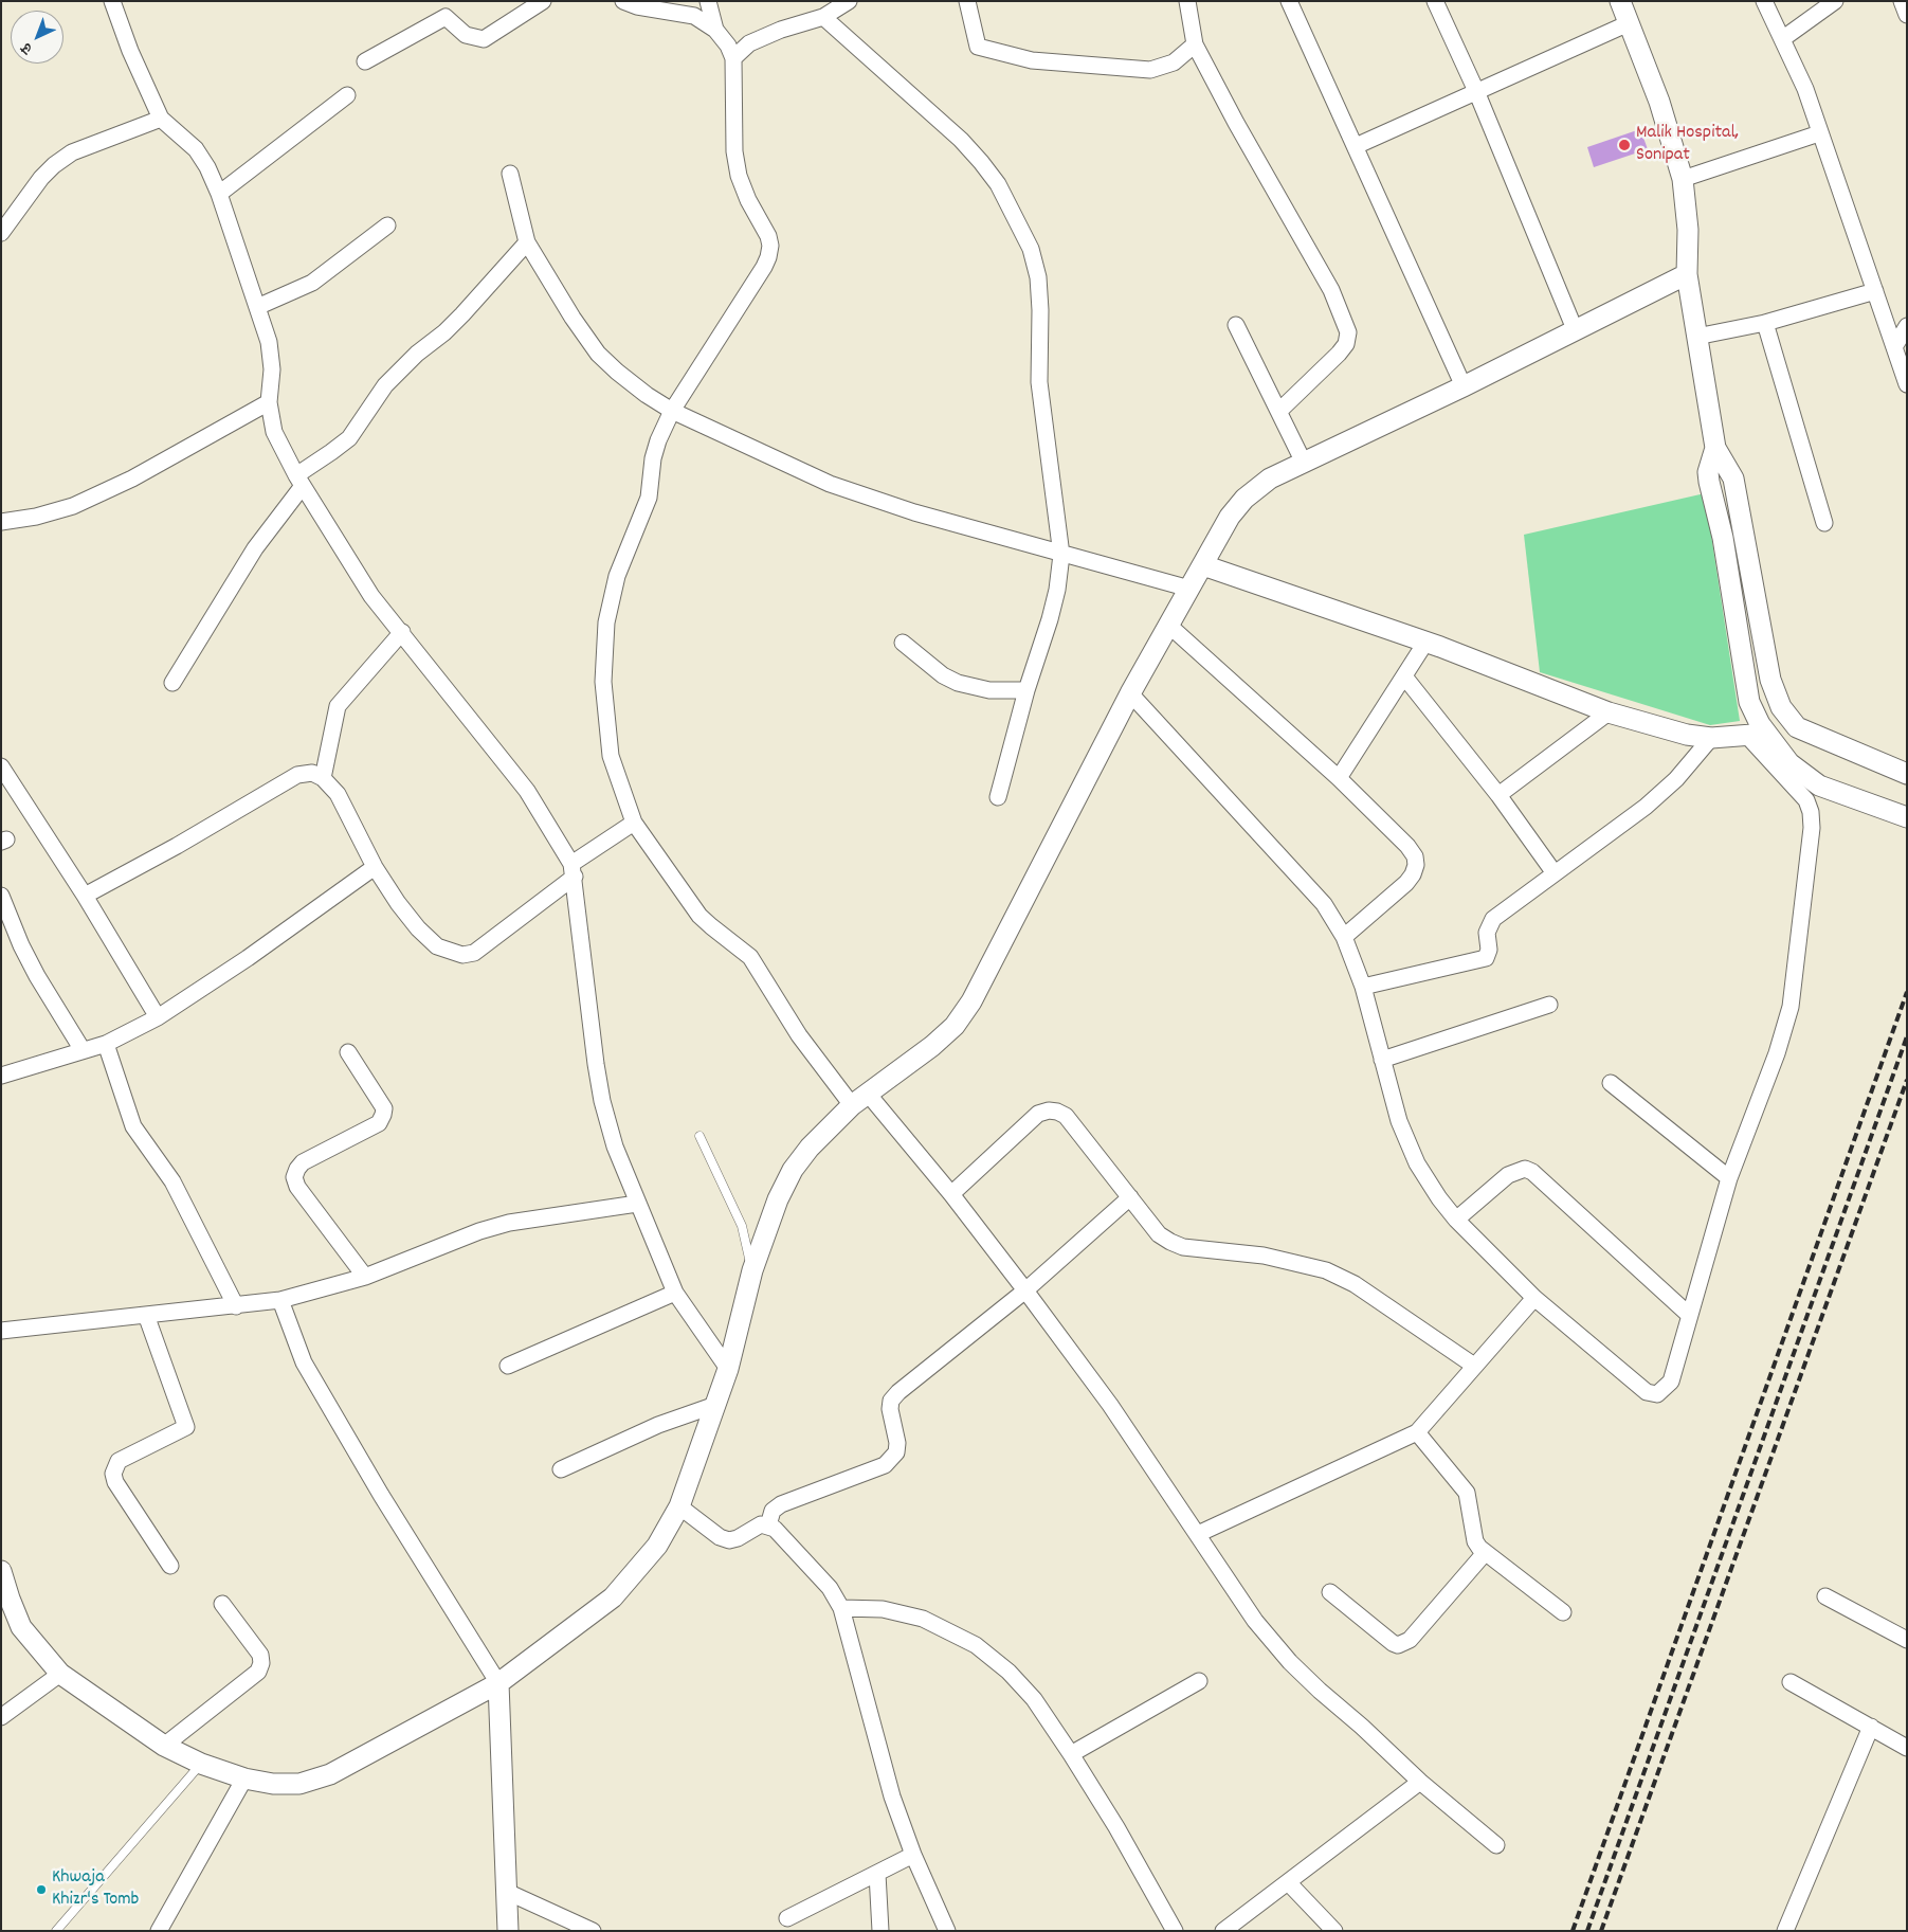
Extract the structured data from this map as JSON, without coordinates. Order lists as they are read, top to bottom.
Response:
{
  "places": ["Malik Hospital, Sonipat", "Khwaja Khizr's Tomb"],
  "north": "bottom left"
}
